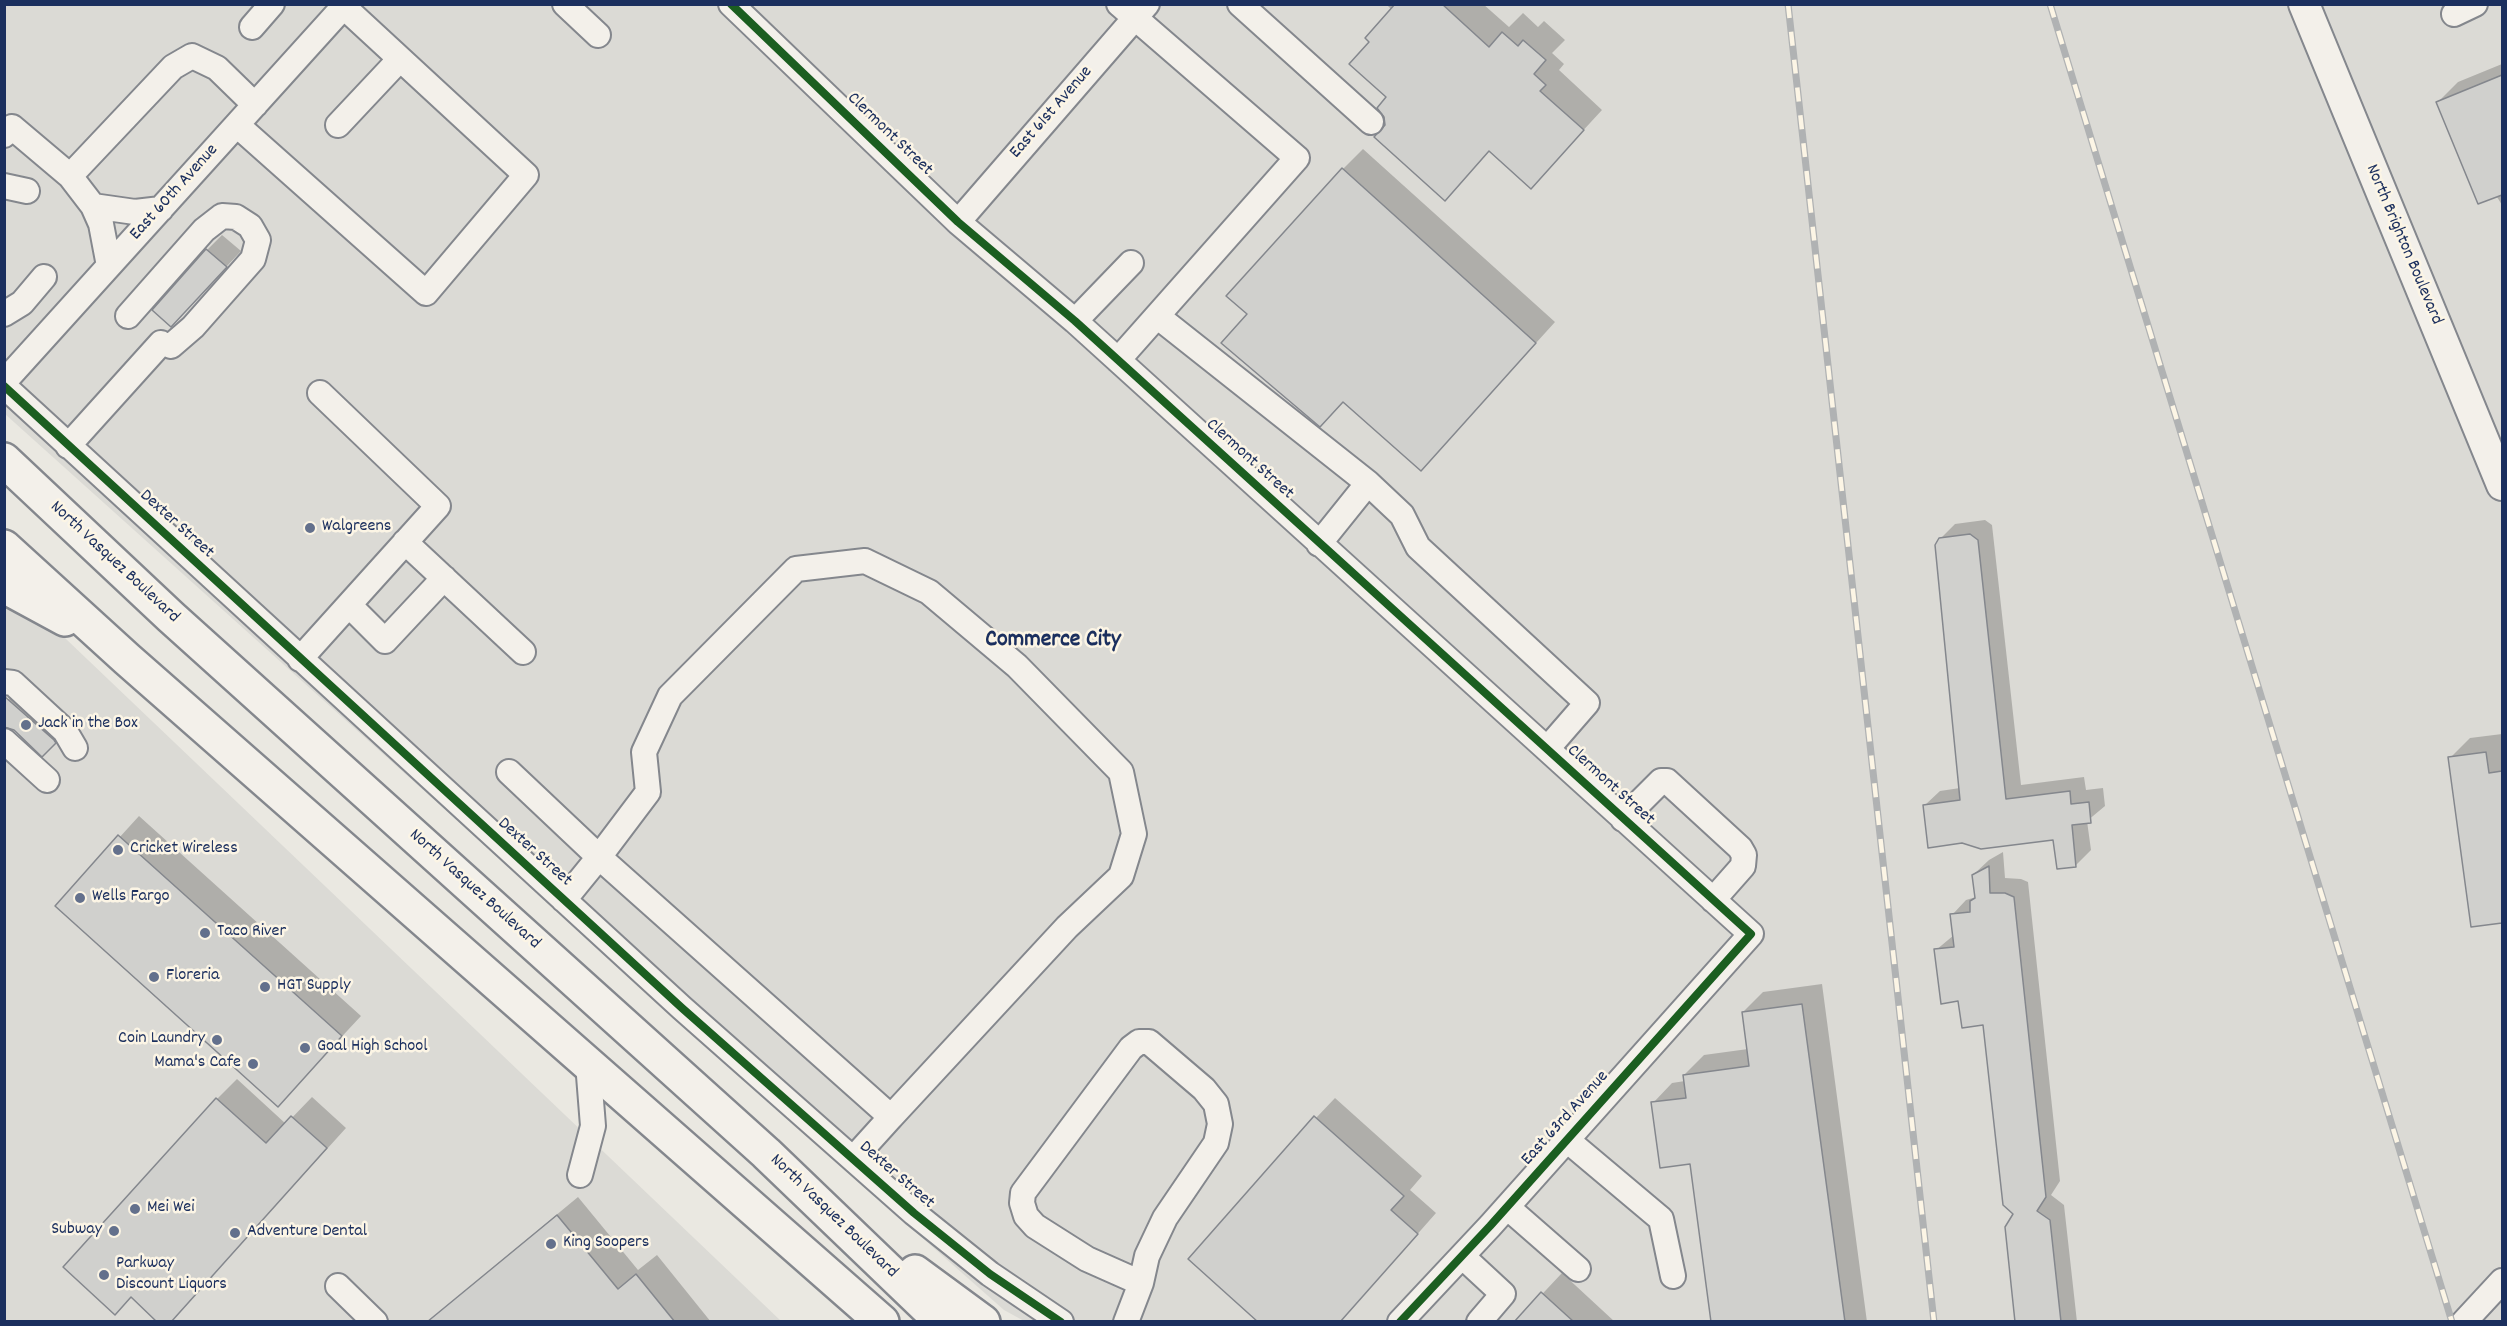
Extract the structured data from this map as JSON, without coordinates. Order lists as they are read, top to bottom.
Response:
{
  "streets": {
    "highway": ["North Vasquez Boulevard"],
    "main road": ["North Brighton Boulevard"],
    "street": [
      "East 61st Avenue",
      "Clermont Street",
      "East 60th Avenue",
      "Dexter Street",
      "East 63rd Avenue"
    ]
  },
  "crossings": [
    ["East 61st Avenue", "Clermont Street"],
    ["Clermont Street", "East 63rd Avenue"],
    ["East 60th Avenue", "Dexter Street"]
  ],
  "districts": ["Commerce City"],
  "places": [
    "Walgreens",
    "Jack in the Box",
    "Cricket Wireless",
    "Wells Fargo",
    "Taco River",
    "Floreria",
    "HGT Supply",
    "Coin Laundry",
    "Goal High School",
    "Mama's Cafe",
    "Mei Wei",
    "Subway",
    "Adventure Dental",
    "King Soopers",
    "Parkway Discount Liquors"
  ]
}
